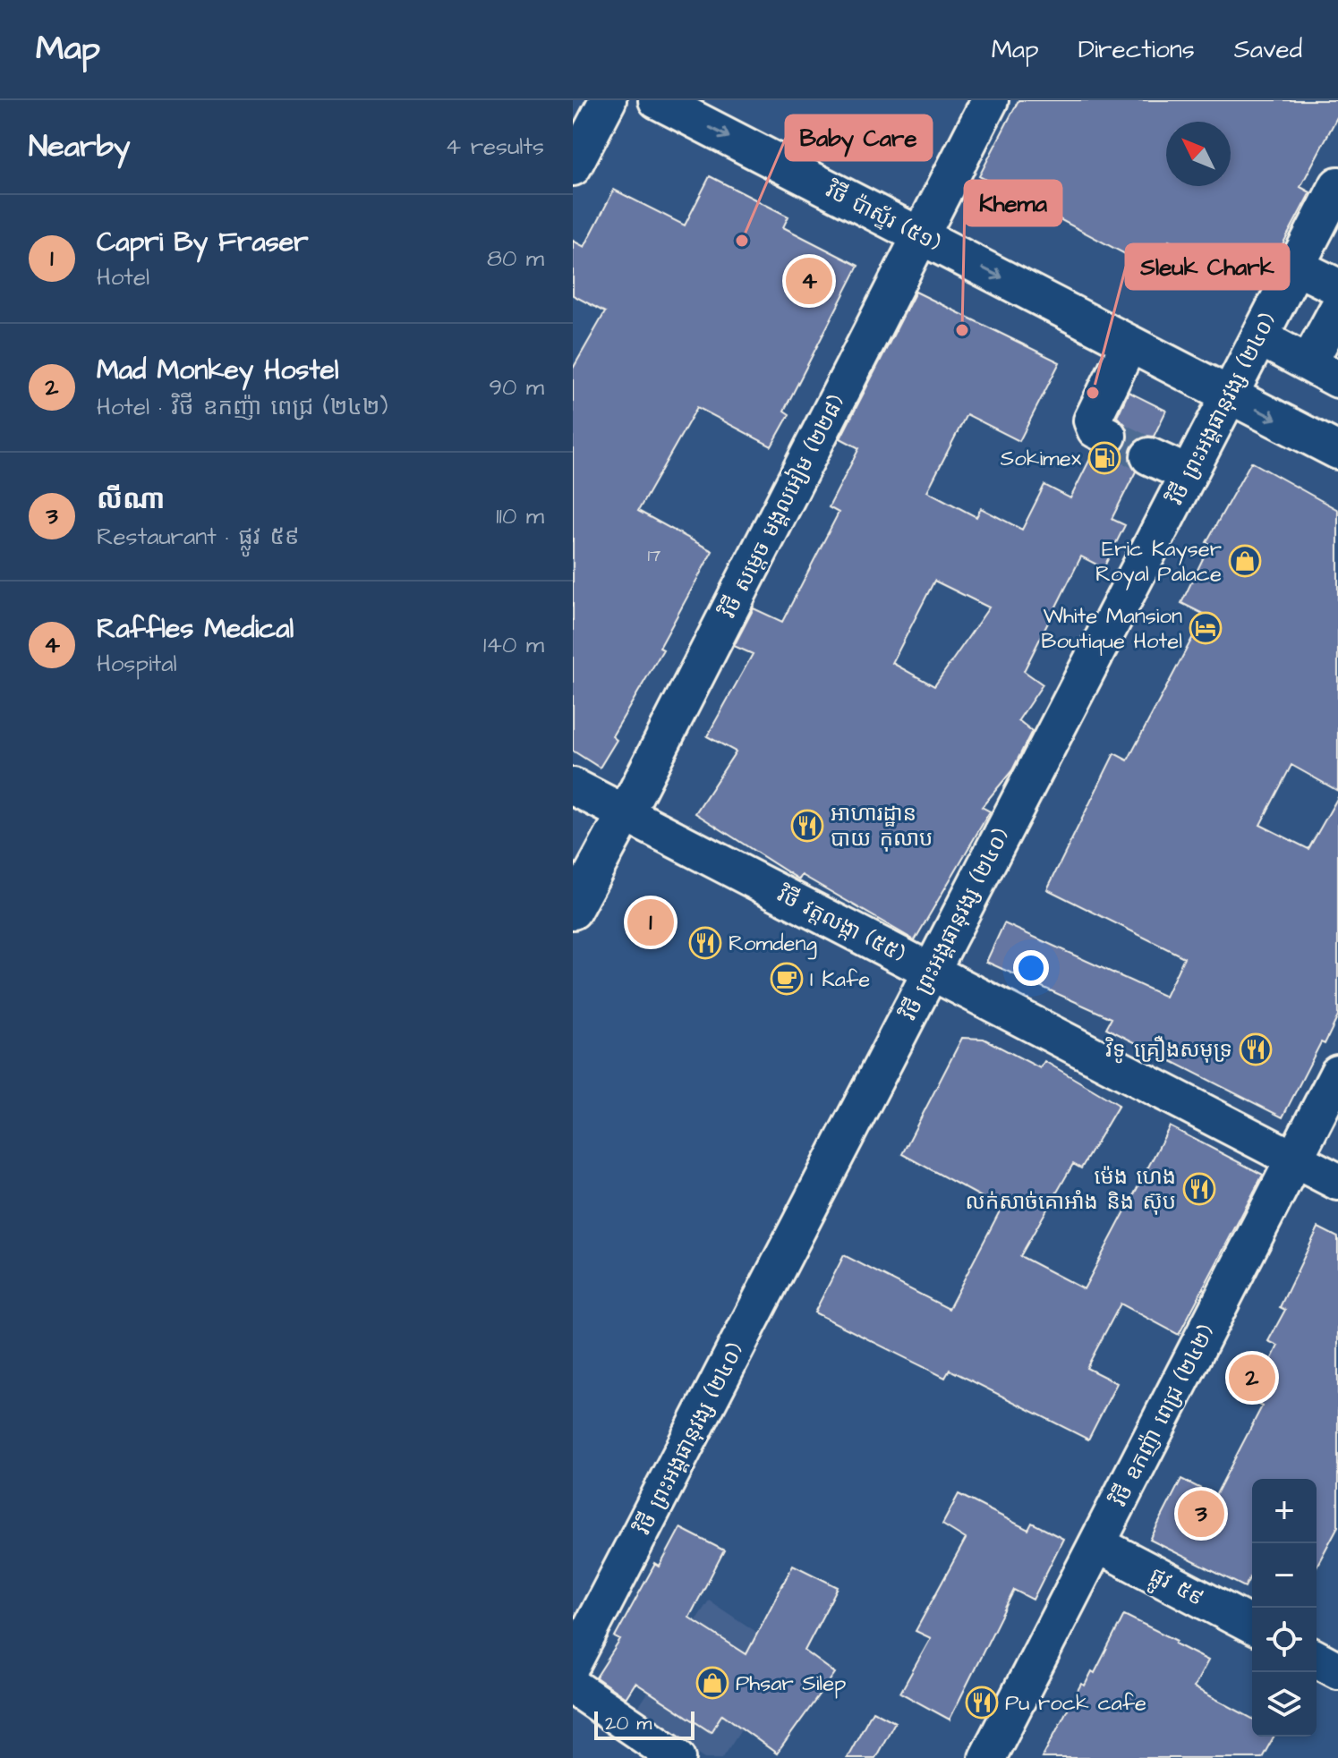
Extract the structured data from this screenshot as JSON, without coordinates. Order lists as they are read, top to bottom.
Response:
{
  "streets": {
    "street": [
      "វិថី ប៉ាស្ទ័រ (៥១)",
      "វិថី ព្រះអង្គផានុវង្ស (២៤០)",
      "វិថី សម្តេច មង្គលអៀម (២២៨)",
      "វិថី វត្តលង្កា (៥៥)",
      "វិថី ឧកញ៉ា ពេជ្រ (២៤២)",
      "ផ្លូវ ៥៩"
    ]
  },
  "crossings": [
    ["វិថី ប៉ាស្ទ័រ (៥១)", "វិថី ព្រះអង្គផានុវង្ស (២៤០)"],
    ["វិថី ប៉ាស្ទ័រ (៥១)", "វិថី សម្តេច មង្គលអៀម (២២៨)"],
    ["វិថី ព្រះអង្គផានុវង្ស (២៤០)", "វិថី វត្តលង្កា (៥៥)"],
    ["វិថី សម្តេច មង្គលអៀម (២២៨)", "វិថី វត្តលង្កា (៥៥)"],
    ["វិថី វត្តលង្កា (៥៥)", "វិថី ឧកញ៉ា ពេជ្រ (២៤២)"],
    ["វិថី ឧកញ៉ា ពេជ្រ (២៤២)", "ផ្លូវ ៥៩"]
  ],
  "one_way": ["វិថី ប៉ាស្ទ័រ (៥១)"],
  "places": {
    "other": ["Baby Care", "Khema", "Sleuk Chark"],
    "fuel station": ["Sokimex"],
    "shop": ["Eric Kayser Royal Palace", "Phsar Silep"],
    "hotel": ["White Mansion Boutique Hotel"],
    "restaurant": [
      "អាហារដ្ឋាន បាយ កុលាប",
      "Romdeng",
      "វិទូ គ្រឿងសមុទ្រ",
      "ម៉េង ហេង លក់សាច់គោអាំង និង ស៊ុប",
      "Pu rock cafe"
    ],
    "cafe": ["I Kafe"]
  },
  "house_numbers": ["17"],
  "scale_bar": "20 m",
  "north": "top left",
  "page": {
    "header": "Map",
    "nav": ["Map", "Directions", "Saved"],
    "heading": ["Nearby", "4 results"],
    "list": [
      {
        "mark": "1",
        "name": "Capri By Fraser",
        "note": "Hotel",
        "value": "80 m"
      },
      {
        "mark": "2",
        "name": "Mad Monkey Hostel",
        "note": "Hotel · វិថី ឧកញ៉ា ពេជ្រ (២៤២)",
        "value": "90 m"
      },
      {
        "mark": "3",
        "name": "លីណា",
        "note": "Restaurant · ផ្លូវ ៥៩",
        "value": "110 m"
      },
      {
        "mark": "4",
        "name": "Raffles Medical",
        "note": "Hospital",
        "value": "140 m"
      }
    ],
    "pins": [
      "4",
      "1",
      "2",
      "3"
    ],
    "map_buttons": ["+", "−"],
    "scale": "20 m"
  }
}
